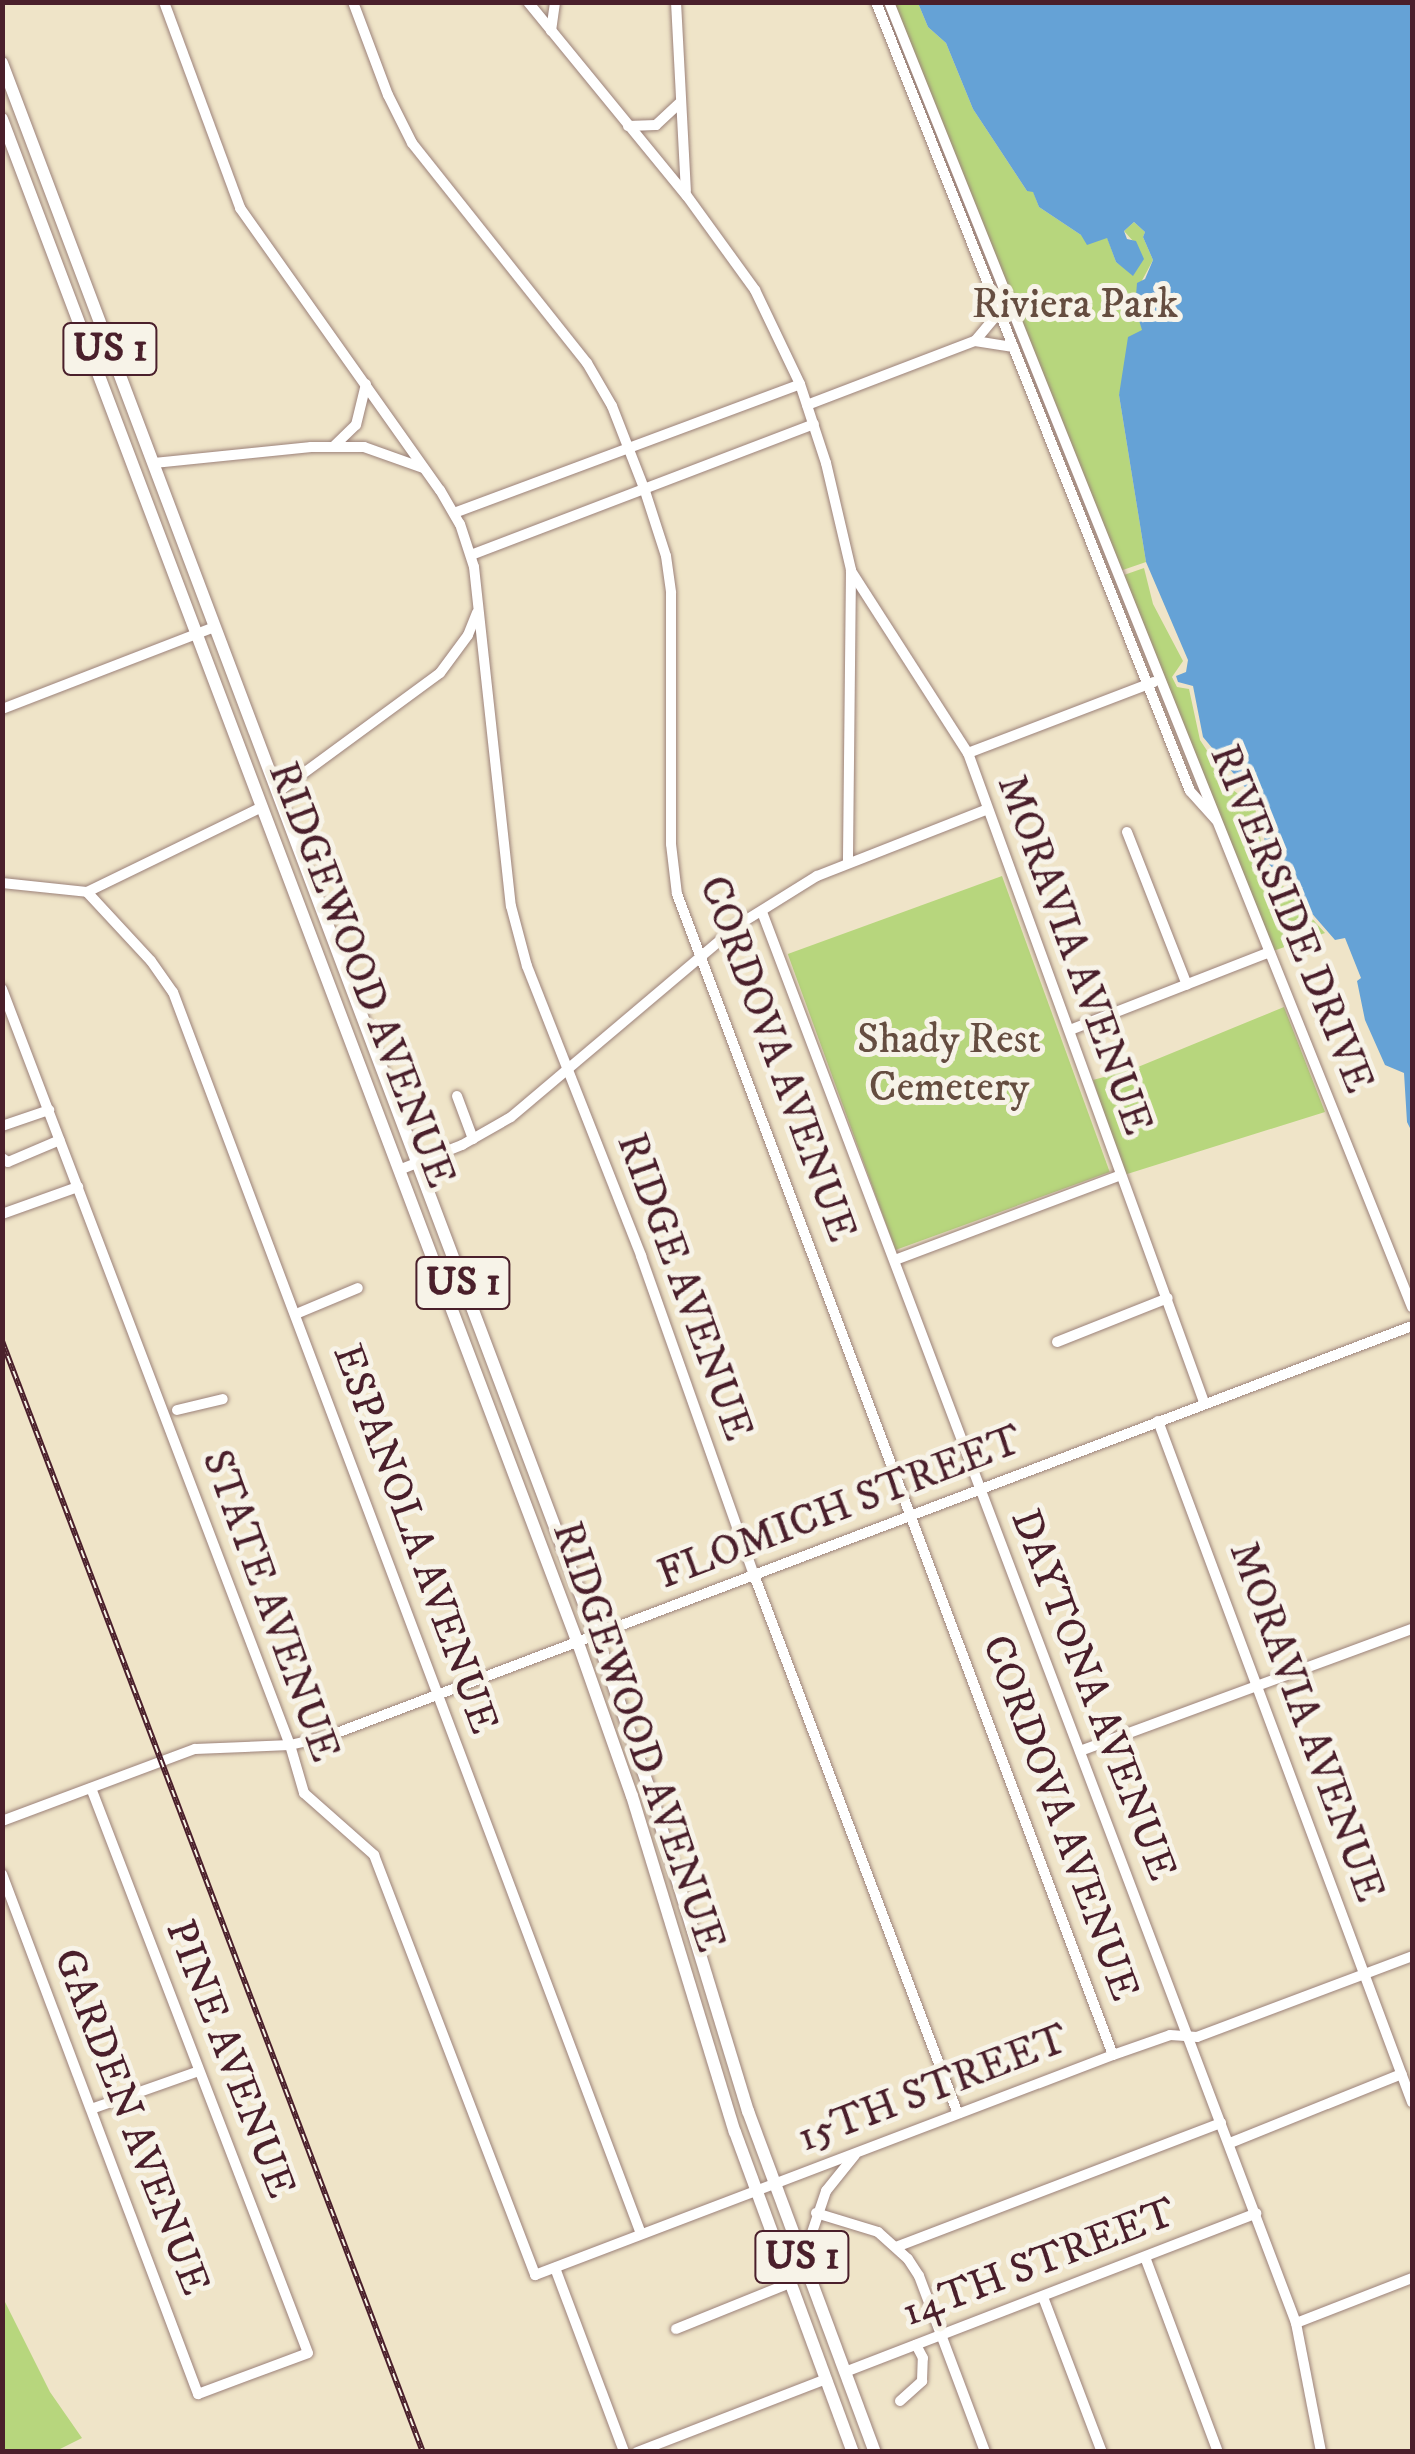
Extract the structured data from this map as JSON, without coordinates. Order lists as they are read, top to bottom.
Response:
{
  "streets": {
    "main road": ["US 1", "RIDGEWOOD AVENUE"],
    "street": [
      "RIVERSIDE DRIVE",
      "MORAVIA AVENUE",
      "CORDOVA AVENUE",
      "RIDGE AVENUE",
      "FLOMICH STREET",
      "ESPANOLA AVENUE",
      "STATE AVENUE",
      "DAYTONA AVENUE",
      "PINE AVENUE",
      "15TH STREET",
      "GARDEN AVENUE",
      "14TH STREET"
    ]
  },
  "crossings": [
    ["US 1", "RIDGEWOOD AVENUE"],
    ["US 1", "15TH STREET"],
    ["US 1", "14TH STREET"],
    ["MORAVIA AVENUE", "FLOMICH STREET"],
    ["MORAVIA AVENUE", "15TH STREET"],
    ["RIDGEWOOD AVENUE", "FLOMICH STREET"],
    ["RIDGEWOOD AVENUE", "15TH STREET"],
    ["CORDOVA AVENUE", "FLOMICH STREET"],
    ["CORDOVA AVENUE", "15TH STREET"],
    ["RIDGE AVENUE", "FLOMICH STREET"],
    ["RIDGE AVENUE", "15TH STREET"],
    ["FLOMICH STREET", "ESPANOLA AVENUE"],
    ["FLOMICH STREET", "STATE AVENUE"],
    ["FLOMICH STREET", "DAYTONA AVENUE"],
    ["FLOMICH STREET", "PINE AVENUE"],
    ["ESPANOLA AVENUE", "15TH STREET"],
    ["STATE AVENUE", "15TH STREET"],
    ["DAYTONA AVENUE", "15TH STREET"],
    ["DAYTONA AVENUE", "14TH STREET"],
    ["PINE AVENUE", "GARDEN AVENUE"]
  ],
  "parks": ["Riviera Park", "Shady Rest Cemetery"]
}
